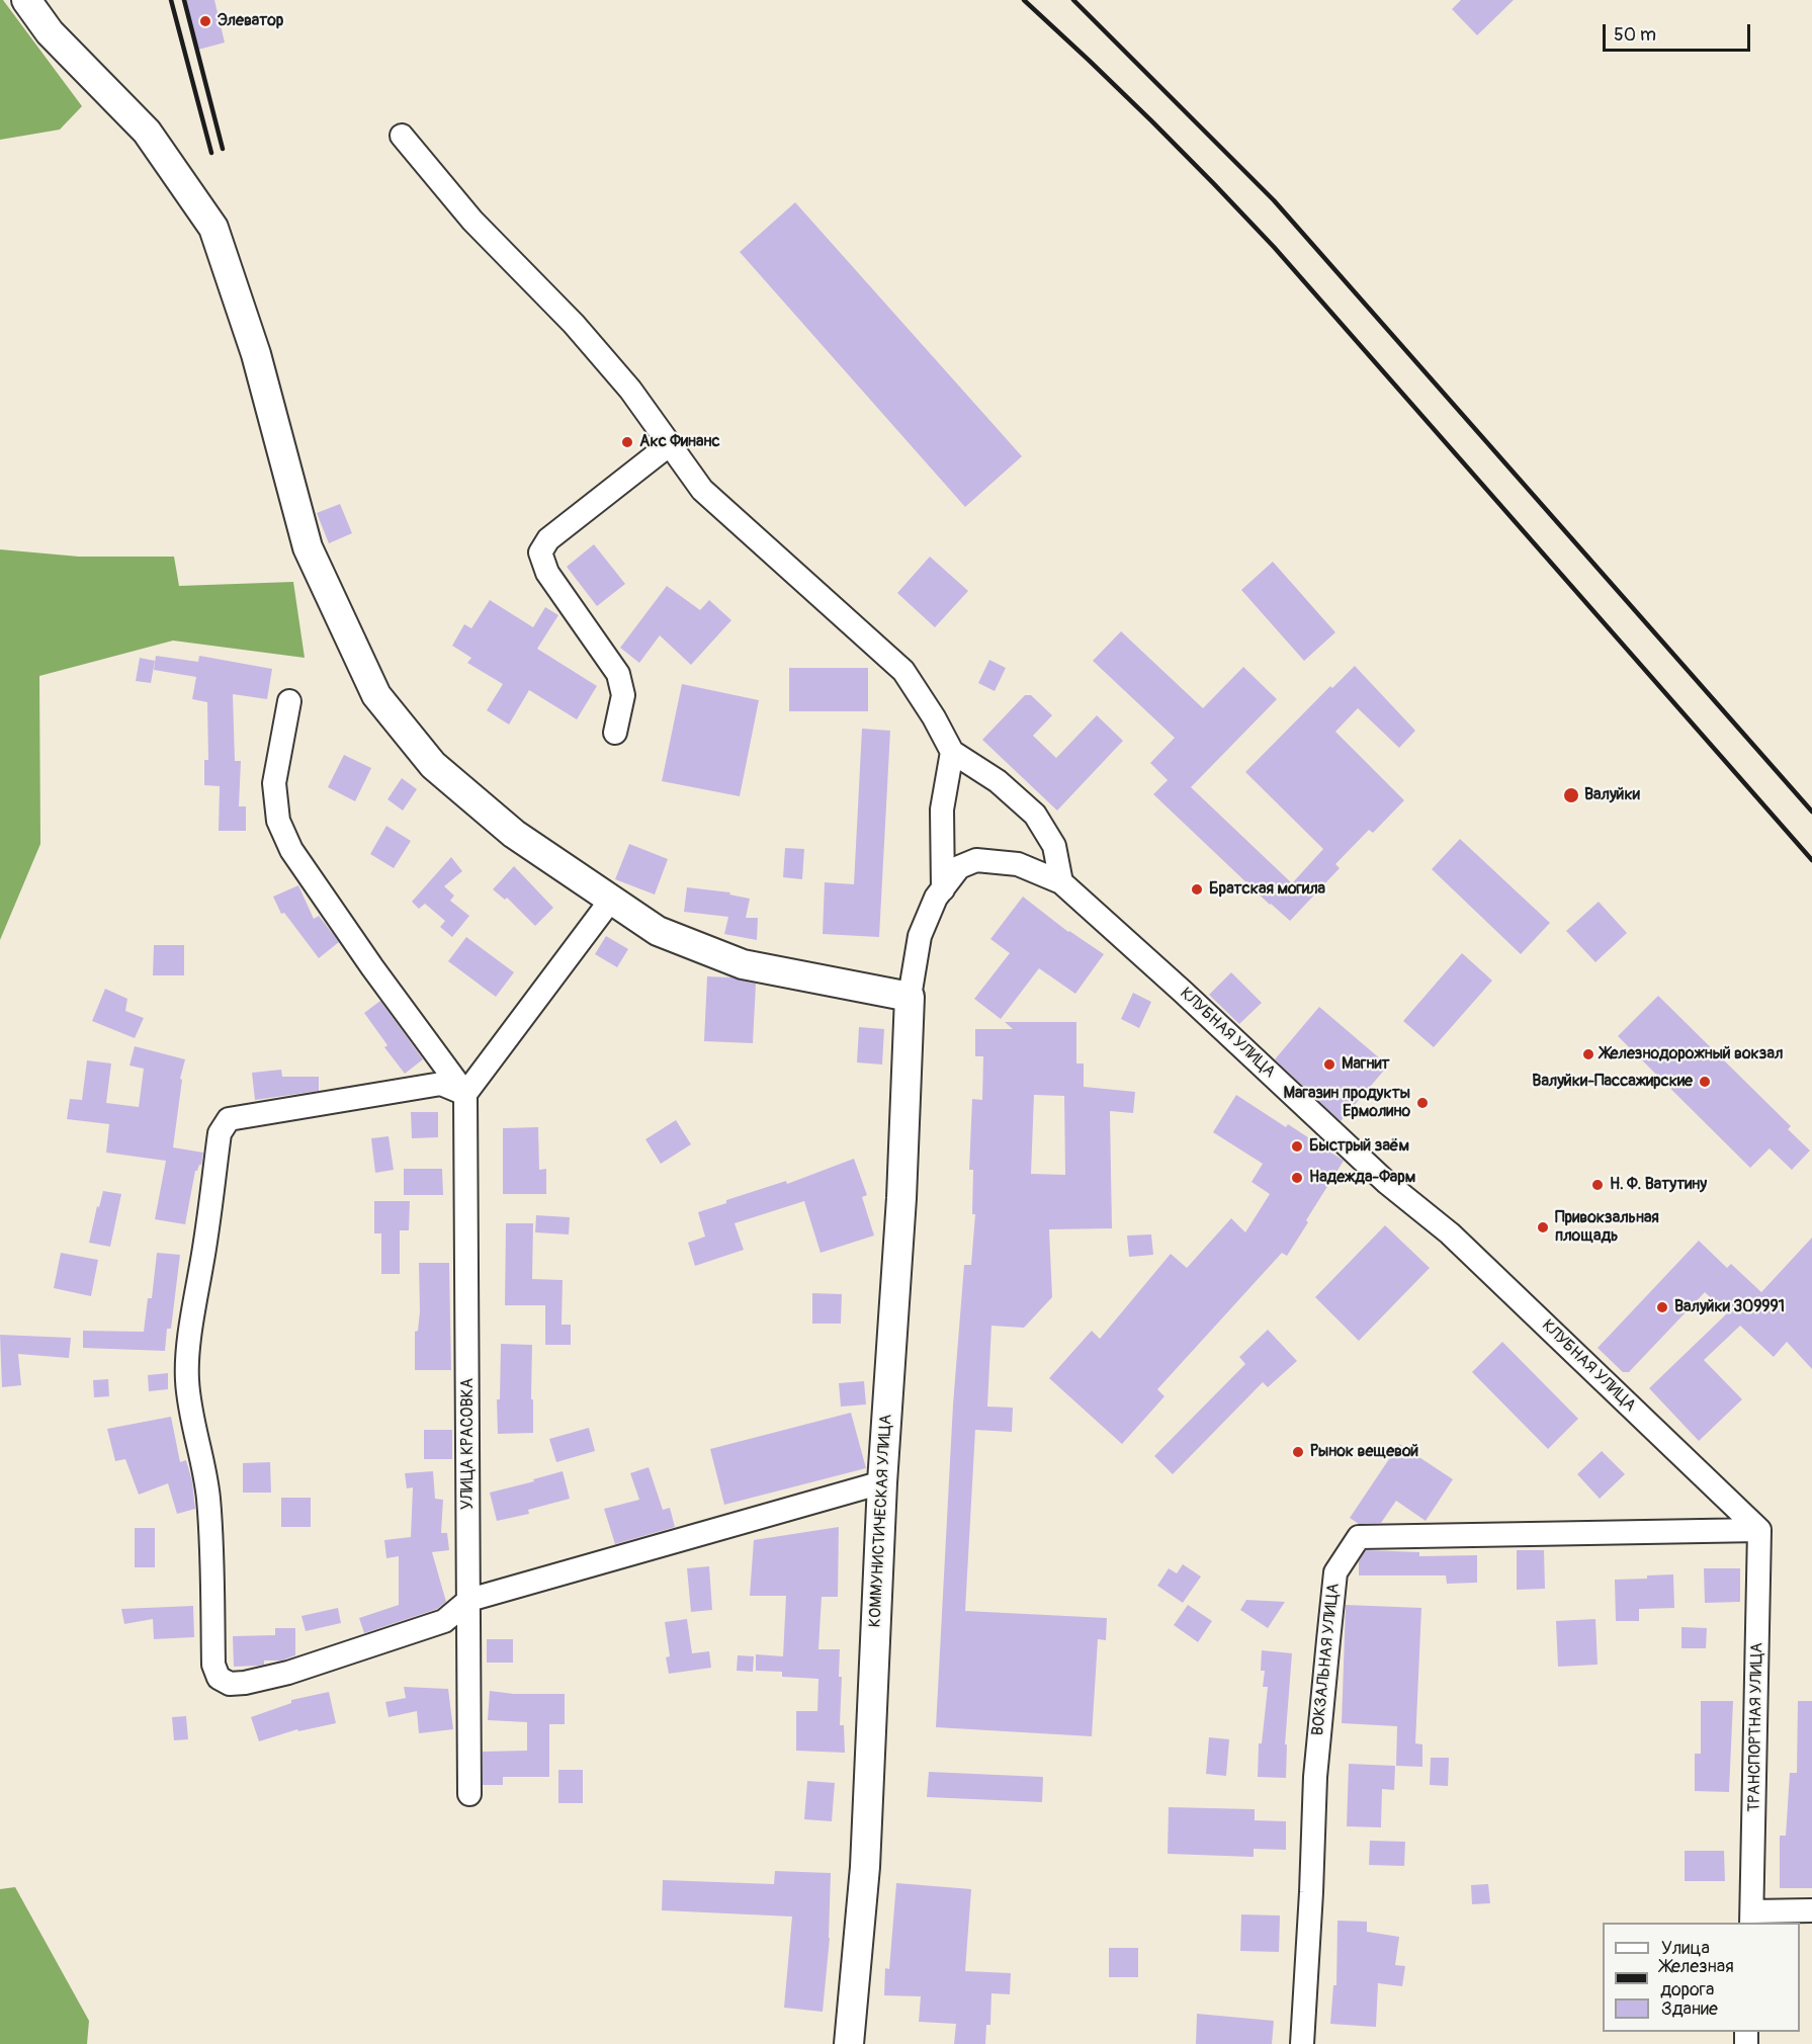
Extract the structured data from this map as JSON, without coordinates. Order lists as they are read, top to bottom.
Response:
{
  "streets": {
    "main road": ["КОММУНИСТИЧЕСКАЯ УЛИЦА"],
    "street": [
      "КЛУБНАЯ УЛИЦА",
      "УЛИЦА КРАСОВКА",
      "ВОКЗАЛЬНАЯ УЛИЦА",
      "ТРАНСПОРТНАЯ УЛИЦА"
    ]
  },
  "crossings": [
    ["КЛУБНАЯ УЛИЦА", "КОММУНИСТИЧЕСКАЯ УЛИЦА"],
    ["КЛУБНАЯ УЛИЦА", "ВОКЗАЛЬНАЯ УЛИЦА"],
    ["КЛУБНАЯ УЛИЦА", "ТРАНСПОРТНАЯ УЛИЦА"],
    ["ВОКЗАЛЬНАЯ УЛИЦА", "ТРАНСПОРТНАЯ УЛИЦА"]
  ],
  "places": [
    "Элеватор",
    "Акс Финанс",
    "Валуйки",
    "Братская могила",
    "Железнодорожный вокзал",
    "Магнит",
    "Валуйки-Пассажирские",
    "Магазин продукты Ермолино",
    "Быстрый заём",
    "Надежда-Фарм",
    "Н. Ф. Ватутину",
    "Привокзальная площадь",
    "Валуйки 309991",
    "Рынок вещевой"
  ],
  "legend": ["Улица", "Железная дорога", "Здание"],
  "scale_bar": "50 m"
}
